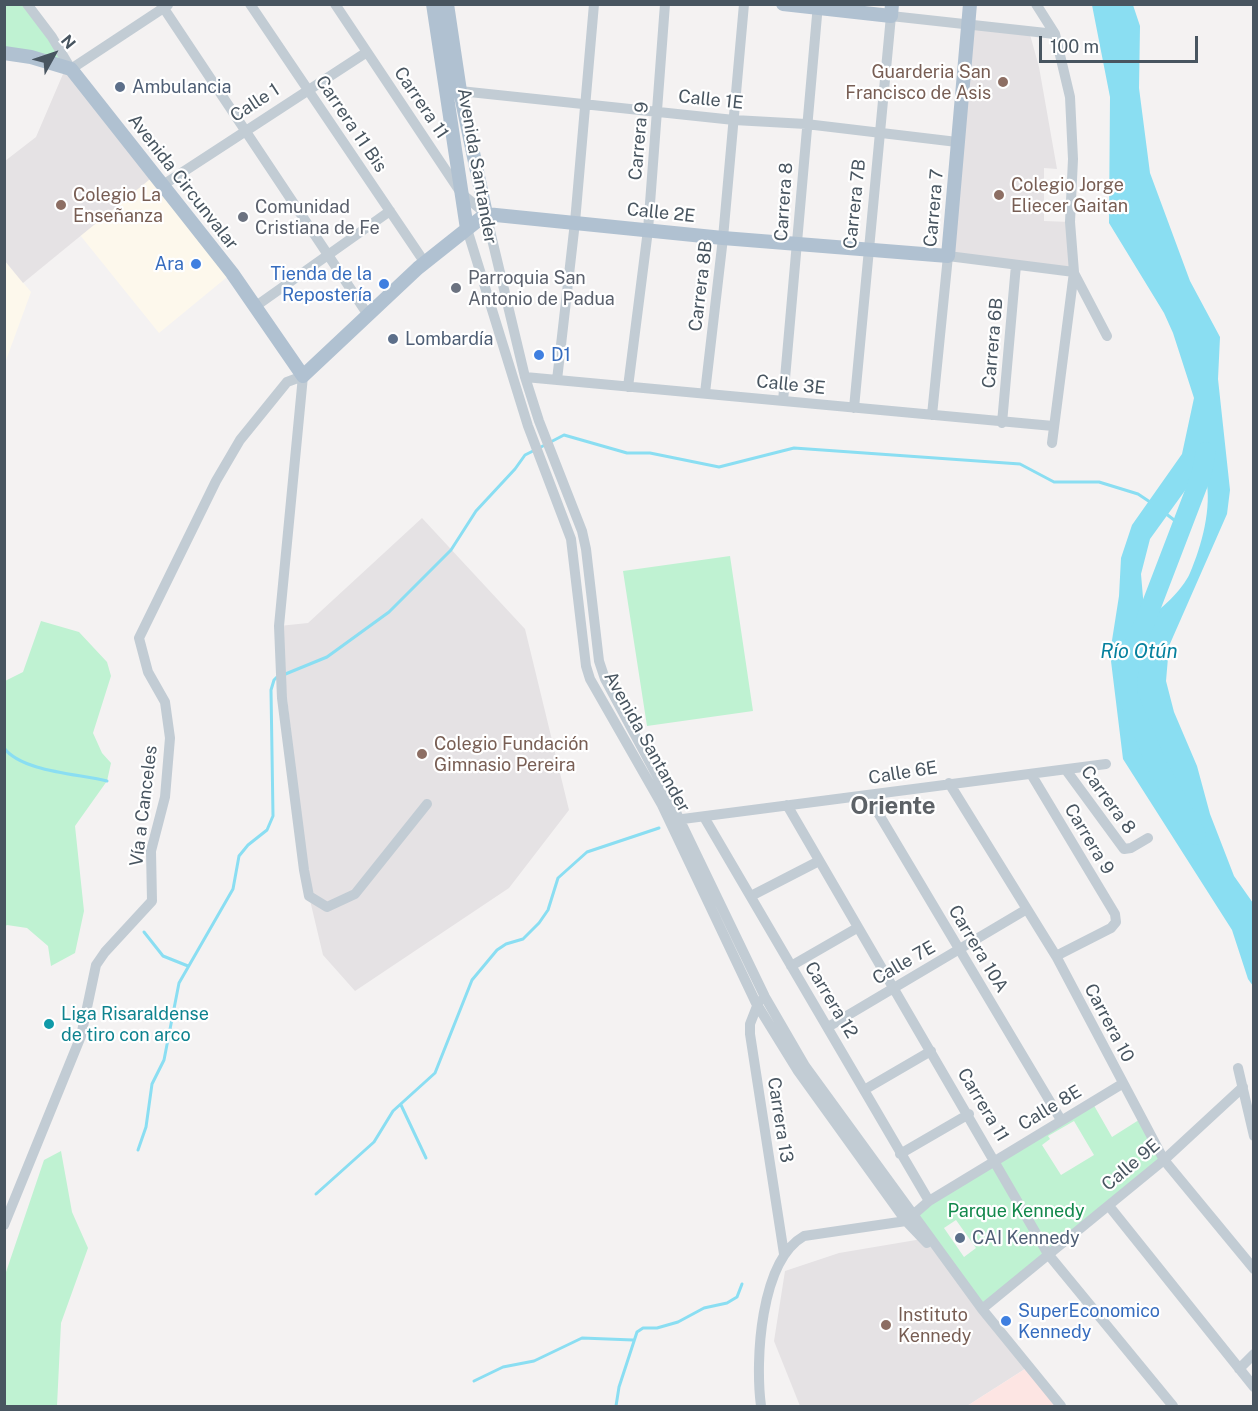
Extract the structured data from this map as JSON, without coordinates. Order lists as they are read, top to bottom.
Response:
{
  "streets": {
    "main road": [
      "Avenida Santander",
      "Avenida Circunvalar",
      "Carrera 7",
      "Calle 2E"
    ],
    "street": [
      "Calle 1E",
      "Calle 1",
      "Carrera 11",
      "Carrera 11 Bis",
      "Carrera 9",
      "Carrera 8",
      "Carrera 7B",
      "Carrera 8B",
      "Carrera 6B",
      "Calle 3E",
      "Calle 6E",
      "Vía a Canceles",
      "Carrera 10A",
      "Calle 7E",
      "Carrera 12",
      "Carrera 10",
      "Calle 8E",
      "Carrera 13",
      "Calle 9E"
    ]
  },
  "crossings": [
    ["Calle 1E", "Carrera 9"],
    ["Calle 1E", "Avenida Santander"],
    ["Calle 1E", "Carrera 8"],
    ["Calle 1E", "Carrera 7B"],
    ["Calle 1E", "Carrera 7"],
    ["Calle 1E", "Carrera 8B"],
    ["Calle 1", "Carrera 11"],
    ["Calle 1", "Carrera 11 Bis"],
    ["Calle 1", "Avenida Circunvalar"],
    ["Carrera 11", "Avenida Santander"],
    ["Carrera 11", "Calle 2E"],
    ["Carrera 11", "Calle 6E"],
    ["Carrera 11", "Calle 7E"],
    ["Carrera 11", "Calle 8E"],
    ["Carrera 11", "Calle 9E"],
    ["Carrera 9", "Calle 2E"],
    ["Carrera 9", "Calle 3E"],
    ["Carrera 9", "Calle 6E"],
    ["Carrera 9", "Carrera 10"],
    ["Avenida Santander", "Calle 2E"],
    ["Avenida Santander", "Calle 3E"],
    ["Avenida Santander", "Calle 6E"],
    ["Avenida Santander", "Calle 8E"],
    ["Avenida Santander", "Carrera 13"],
    ["Avenida Santander", "Calle 9E"],
    ["Avenida Circunvalar", "Vía a Canceles"],
    ["Carrera 8", "Calle 2E"],
    ["Carrera 8", "Calle 3E"],
    ["Carrera 8", "Calle 6E"],
    ["Carrera 7B", "Calle 2E"],
    ["Carrera 7B", "Calle 3E"],
    ["Carrera 7", "Calle 2E"],
    ["Carrera 7", "Calle 3E"],
    ["Calle 2E", "Carrera 8B"],
    ["Calle 2E", "Carrera 6B"],
    ["Carrera 8B", "Calle 3E"],
    ["Carrera 6B", "Calle 3E"],
    ["Calle 6E", "Carrera 10A"],
    ["Calle 6E", "Carrera 12"],
    ["Calle 6E", "Carrera 10"],
    ["Carrera 10A", "Calle 7E"],
    ["Carrera 10A", "Calle 8E"],
    ["Calle 7E", "Carrera 12"],
    ["Calle 7E", "Carrera 10"],
    ["Carrera 12", "Calle 8E"],
    ["Carrera 10", "Calle 8E"],
    ["Carrera 10", "Calle 9E"]
  ],
  "districts": ["Oriente"],
  "water": ["Río Otún"],
  "parks": ["Parque Kennedy"],
  "places": [
    "Guarderia San Francisco de Asis",
    "Ambulancia",
    "Colegio Jorge Eliecer Gaitan",
    "Colegio La Enseñanza",
    "Comunidad Cristiana de Fe",
    "Ara",
    "Tienda de la Repostería",
    "Parroquia San Antonio de Padua",
    "Lombardía",
    "D1",
    "Colegio Fundación Gimnasio Pereira",
    "Liga Risaraldense de tiro con arco",
    "CAI Kennedy",
    "SuperEconomico Kennedy",
    "Instituto Kennedy"
  ],
  "scale_bar": "100 m",
  "north": "top right"
}
